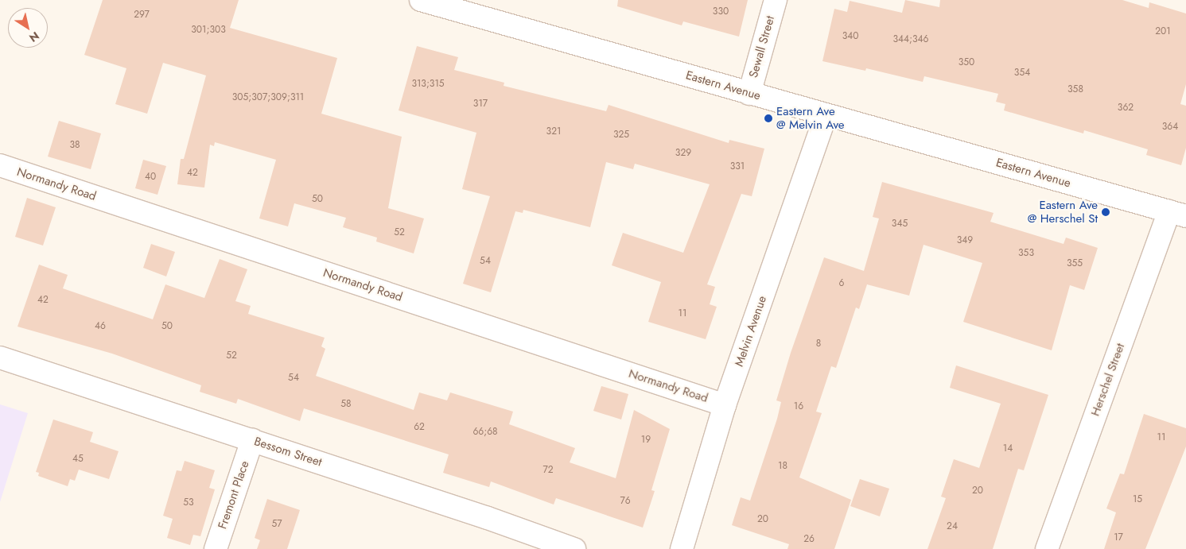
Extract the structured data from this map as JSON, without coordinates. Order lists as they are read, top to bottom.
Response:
{
  "streets": {
    "street": [
      "Sewall Street",
      "Eastern Avenue",
      "Normandy Road",
      "Melvin Avenue",
      "Herschel Street",
      "Bessom Street",
      "Fremont Place"
    ]
  },
  "crossings": [
    ["Sewall Street", "Eastern Avenue"],
    ["Eastern Avenue", "Melvin Avenue"],
    ["Eastern Avenue", "Herschel Street"],
    ["Normandy Road", "Melvin Avenue"],
    ["Bessom Street", "Fremont Place"]
  ],
  "places": ["Eastern Ave @ Melvin Ave", "Eastern Ave @ Herschel St"],
  "house_numbers": [
    "330",
    "297",
    "301;303",
    "201",
    "340",
    "344;346",
    "350",
    "354",
    "313;315",
    "358",
    "305;307;309;311",
    "317",
    "362",
    "364",
    "321",
    "325",
    "38",
    "329",
    "331",
    "42",
    "40",
    "50",
    "345",
    "52",
    "349",
    "353",
    "54",
    "355",
    "6",
    "42",
    "11",
    "46",
    "50",
    "8",
    "52",
    "54",
    "58",
    "16",
    "62",
    "66;68",
    "11",
    "19",
    "14",
    "45",
    "18",
    "72",
    "20",
    "15",
    "76",
    "53",
    "20",
    "57",
    "24",
    "17",
    "26"
  ],
  "north": "bottom right"
}
